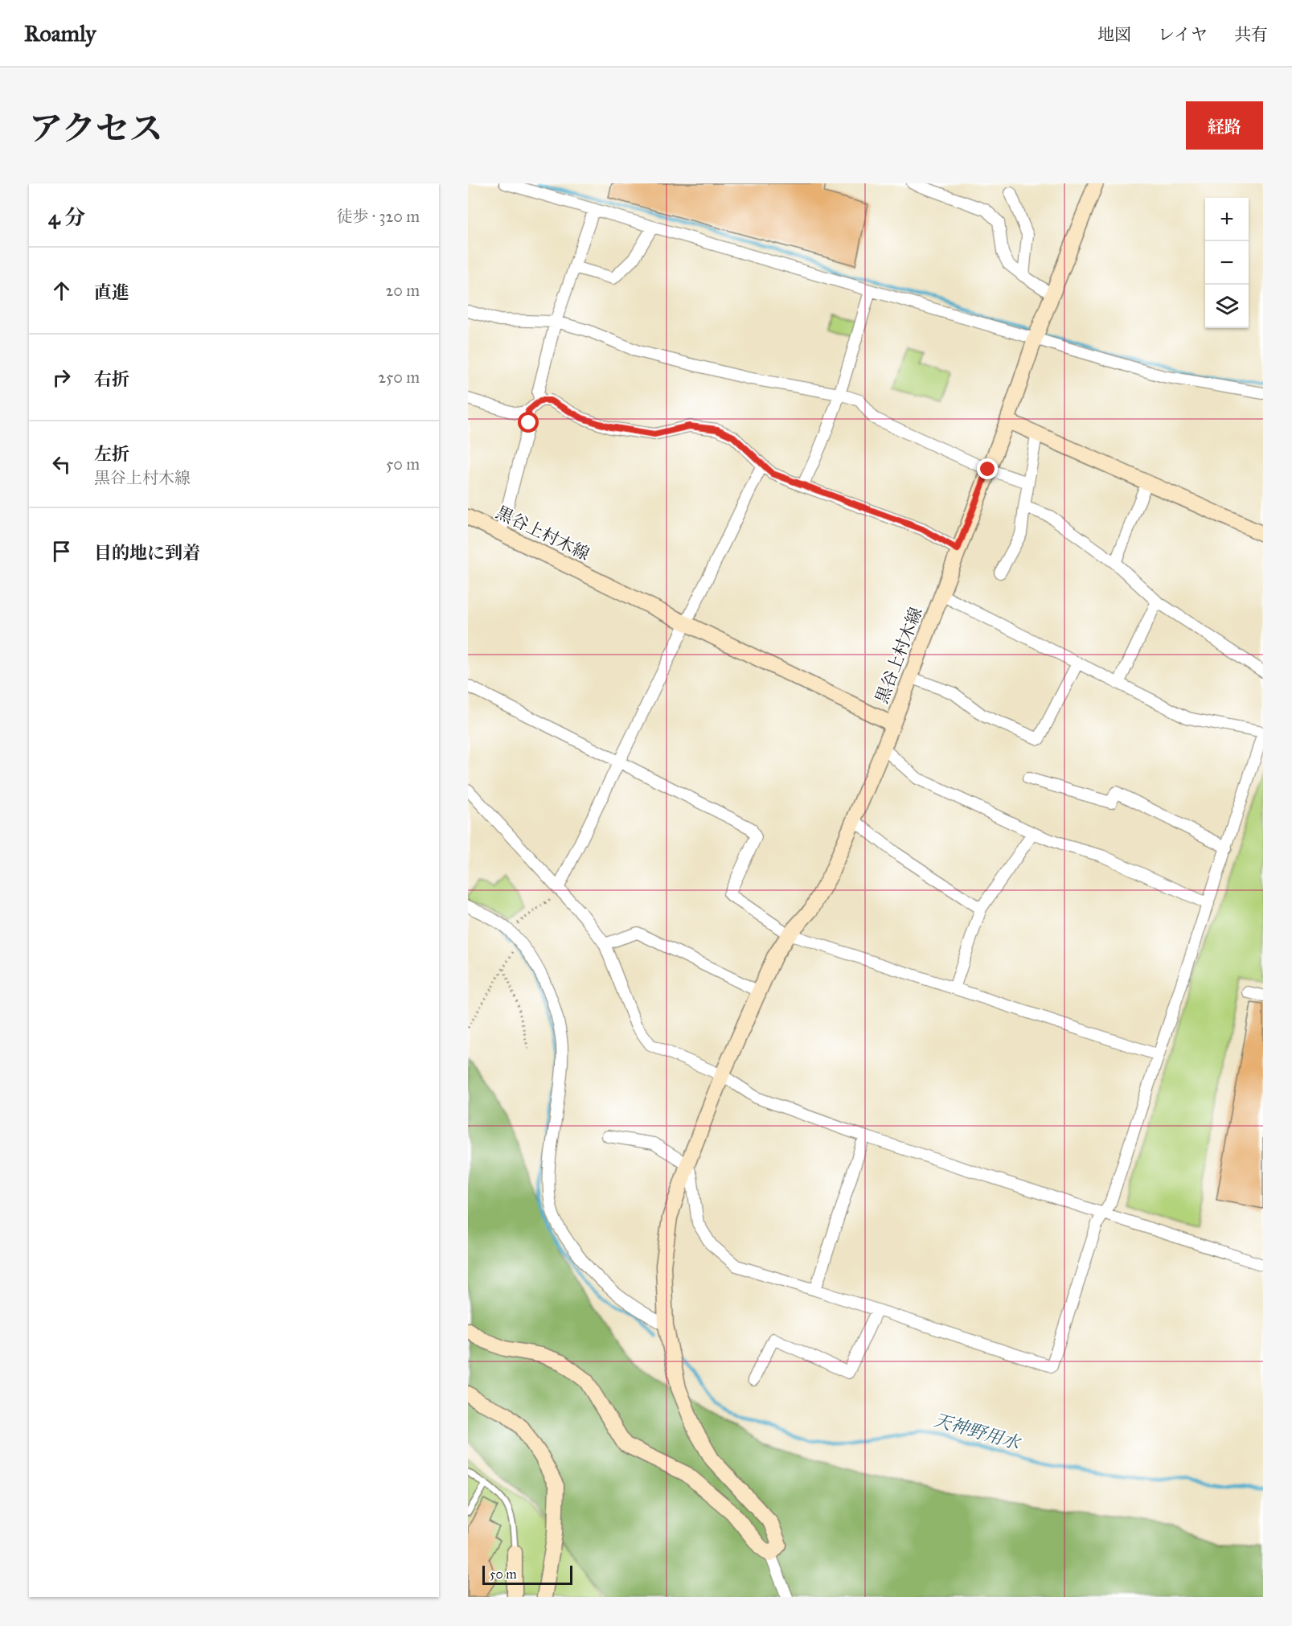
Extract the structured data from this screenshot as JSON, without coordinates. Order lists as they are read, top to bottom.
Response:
{
  "streets": {
    "street": ["黒谷上村木線"]
  },
  "water": ["天神野用水"],
  "scale_bar": "50 m",
  "page": {
    "header": "Roamly",
    "nav": ["地図", "レイヤ", "共有"],
    "title": "アクセス",
    "buttons": "経路",
    "heading": ["4 分", "徒歩 · 320 m"],
    "map_buttons": ["+", "−"],
    "list": [
      ["直進", "20 m"],
      ["右折", "250 m"],
      ["左折", "黒谷上村木線", "50 m"],
      "目的地に到着"
    ],
    "scale": "50 m"
  }
}
